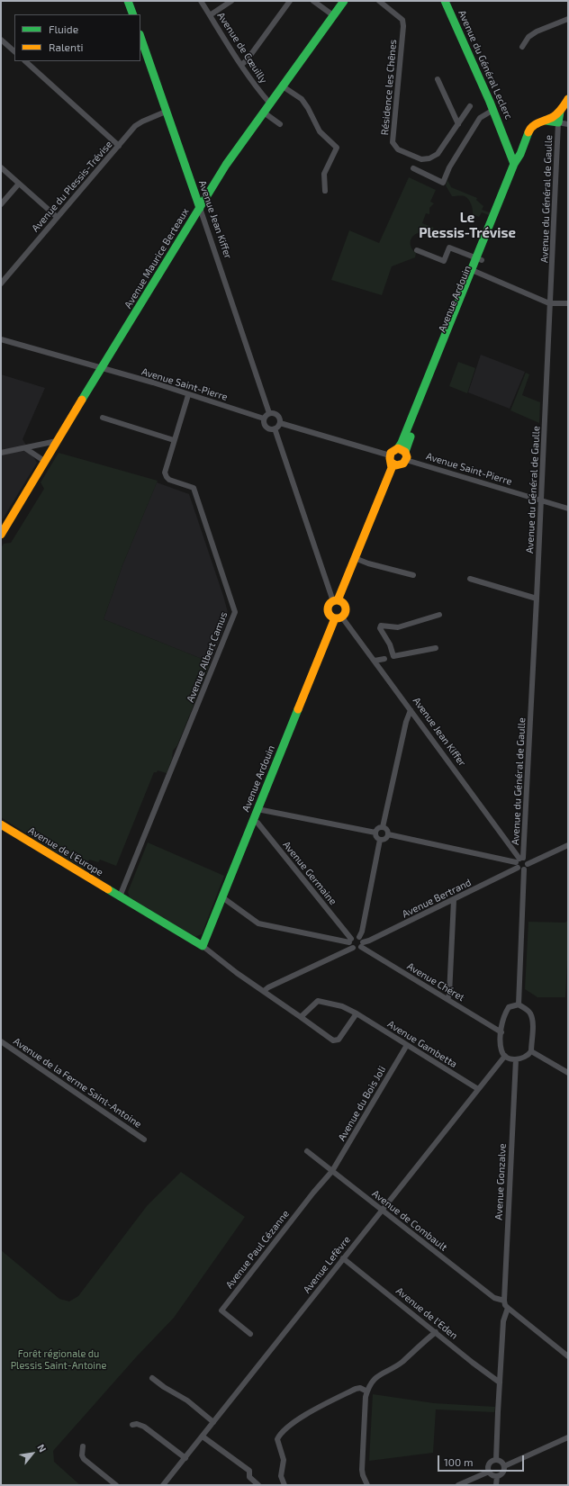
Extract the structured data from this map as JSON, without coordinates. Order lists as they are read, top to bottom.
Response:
{
  "streets": {
    "street": [
      "Avenue de Cœuilly",
      "Avenue du Général Leclerc",
      "Résidence les Chênes",
      "Avenue du Plessis-Trévise",
      "Avenue du Général de Gaulle",
      "Avenue Jean Kiffer",
      "Avenue Maurice Berteaux",
      "Avenue Ardouin",
      "Avenue Saint-Pierre",
      "Avenue Albert Camus",
      "Avenue de l'Europe",
      "Avenue Germaine",
      "Avenue Bertrand",
      "Avenue Chéret",
      "Avenue Gambetta",
      "Avenue de la Ferme Saint-Antoine",
      "Avenue du Bois Joli",
      "Avenue Gonzalve",
      "Avenue de Combault",
      "Avenue Paul Cézanne",
      "Avenue Lefèvre",
      "Avenue de l'Eden"
    ]
  },
  "crossings": [
    ["Avenue de Cœuilly", "Avenue Maurice Berteaux"],
    ["Avenue du Général Leclerc", "Avenue Ardouin"],
    ["Avenue du Plessis-Trévise", "Avenue Jean Kiffer"],
    ["Avenue du Général de Gaulle", "Avenue Jean Kiffer"],
    ["Avenue du Général de Gaulle", "Avenue Ardouin"],
    ["Avenue du Général de Gaulle", "Avenue Saint-Pierre"],
    ["Avenue du Général de Gaulle", "Avenue Bertrand"],
    ["Avenue Jean Kiffer", "Avenue Maurice Berteaux"],
    ["Avenue Jean Kiffer", "Avenue Ardouin"],
    ["Avenue Jean Kiffer", "Avenue Saint-Pierre"],
    ["Avenue Jean Kiffer", "Avenue Bertrand"],
    ["Avenue Maurice Berteaux", "Avenue Saint-Pierre"],
    ["Avenue Ardouin", "Avenue Saint-Pierre"],
    ["Avenue Ardouin", "Avenue de l'Europe"],
    ["Avenue Ardouin", "Avenue Germaine"],
    ["Avenue Saint-Pierre", "Avenue Albert Camus"],
    ["Avenue Albert Camus", "Avenue de l'Europe"],
    ["Avenue Germaine", "Avenue Bertrand"],
    ["Avenue Germaine", "Avenue Chéret"],
    ["Avenue Bertrand", "Avenue Chéret"],
    ["Avenue Chéret", "Avenue Gonzalve"],
    ["Avenue Chéret", "Avenue Lefèvre"],
    ["Avenue Gambetta", "Avenue du Bois Joli"],
    ["Avenue Gambetta", "Avenue Lefèvre"],
    ["Avenue du Bois Joli", "Avenue de Combault"],
    ["Avenue du Bois Joli", "Avenue Paul Cézanne"],
    ["Avenue Gonzalve", "Avenue de Combault"],
    ["Avenue Gonzalve", "Avenue Lefèvre"],
    ["Avenue Gonzalve", "Avenue de l'Eden"],
    ["Avenue de Combault", "Avenue Paul Cézanne"],
    ["Avenue de Combault", "Avenue Lefèvre"],
    ["Avenue Lefèvre", "Avenue de l'Eden"]
  ],
  "districts": ["Le Plessis-Trévise"],
  "parks": ["Forêt régionale du Plessis Saint-Antoine"],
  "legend": ["Fluide", "Ralenti"],
  "scale_bar": "100 m",
  "north": "top right"
}
